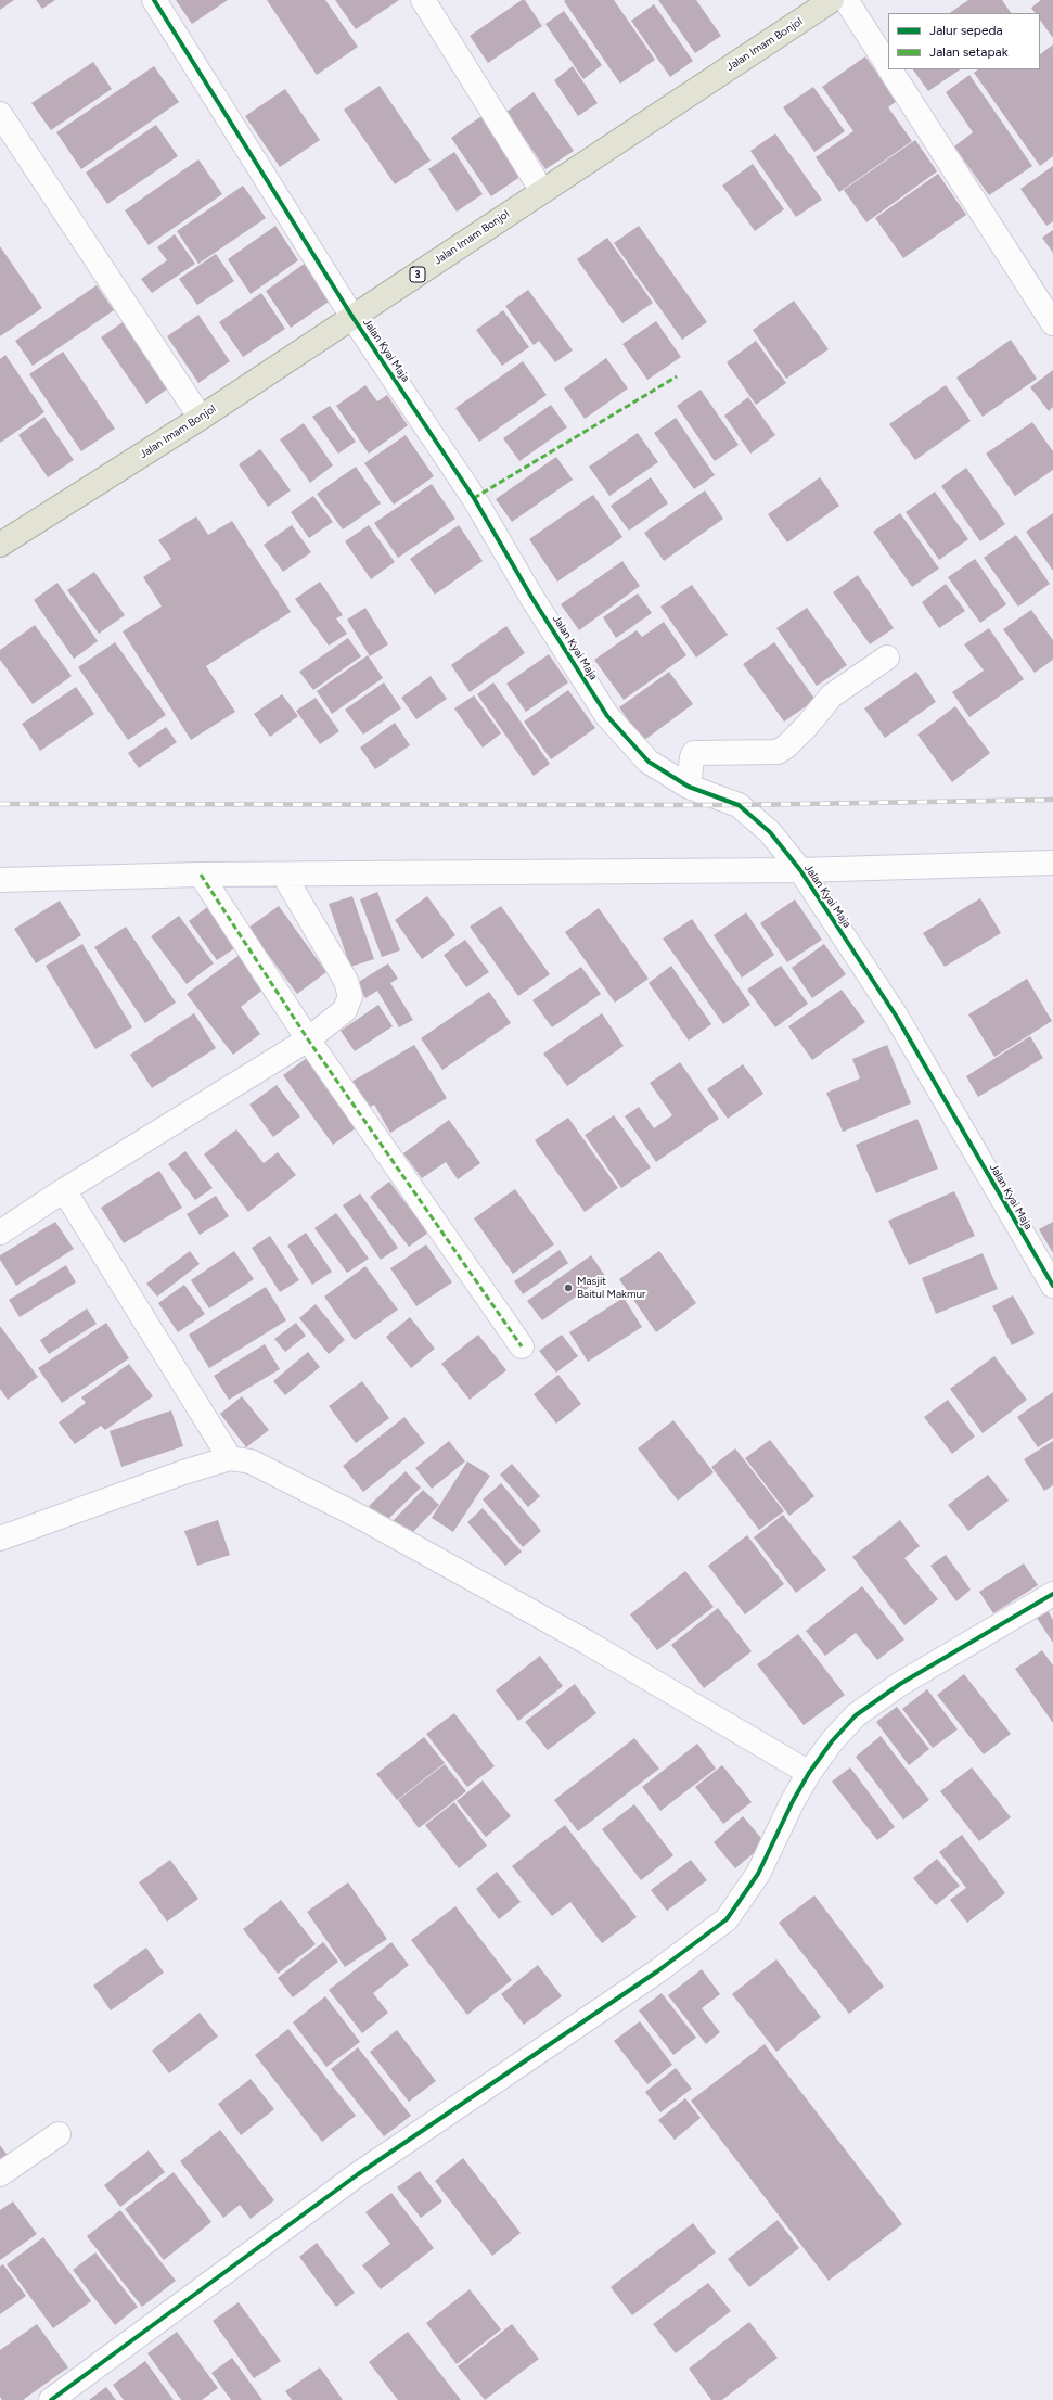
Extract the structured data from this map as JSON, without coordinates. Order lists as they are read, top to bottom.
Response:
{
  "streets": {
    "highway": ["Jalan Imam Bonjol", "3"],
    "street": ["Jalan Kyai Maja"]
  },
  "crossings": [
    ["Jalan Imam Bonjol", "Jalan Kyai Maja"]
  ],
  "places": ["Masjit Baitul Makmur"],
  "legend": ["Jalur sepeda", "Jalan setapak"]
}
